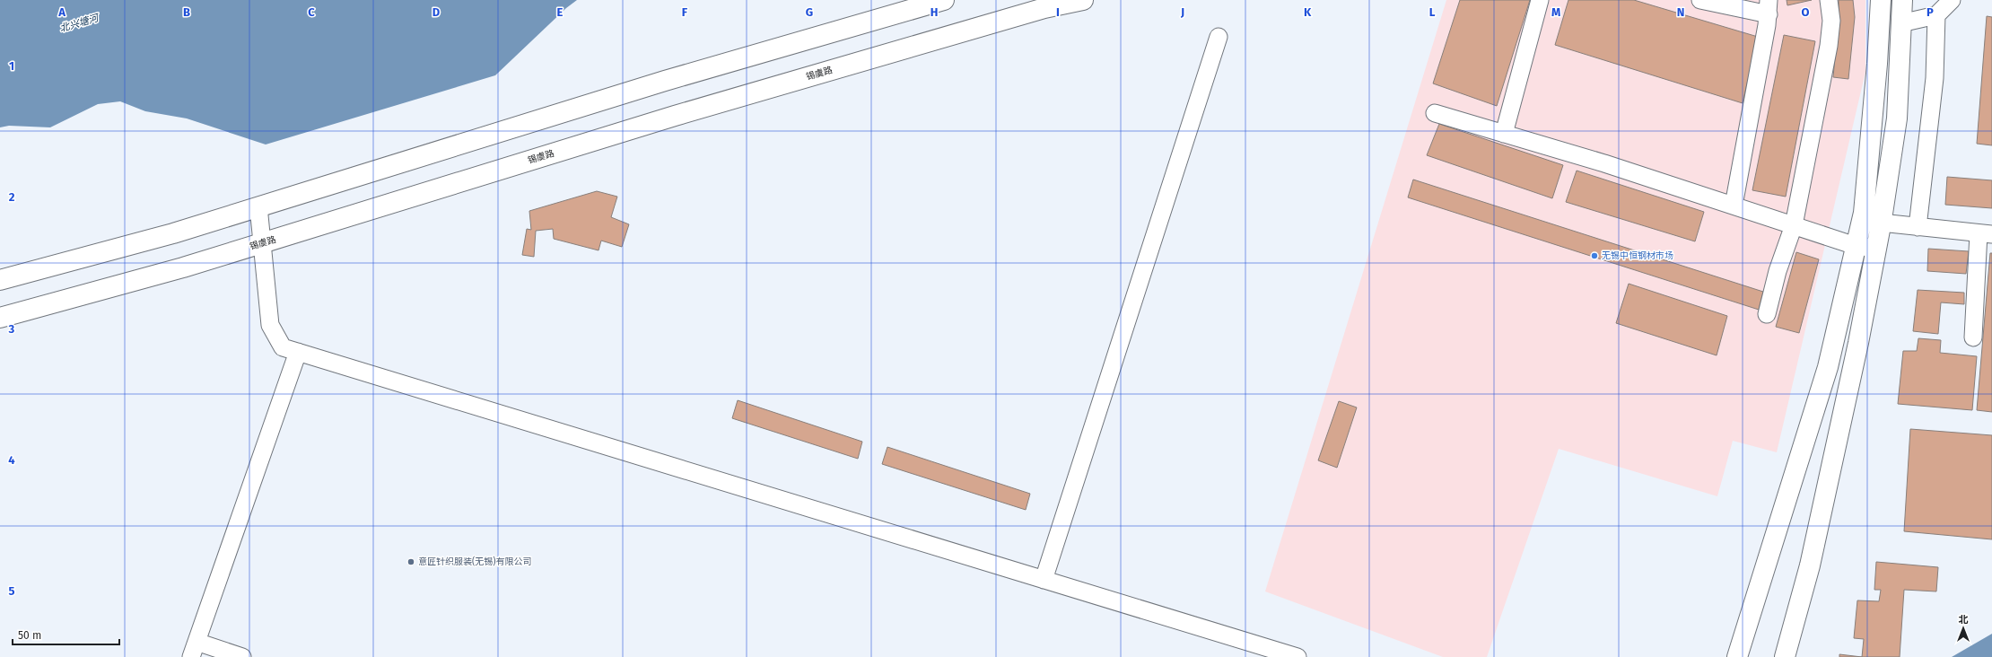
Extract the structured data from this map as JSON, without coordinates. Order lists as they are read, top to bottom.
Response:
{
  "streets": {
    "main road": ["锡虞路"]
  },
  "water": ["北兴塘河"],
  "places": ["无锡中恒钢材市场", "意匠针织服装(无锡)有限公司"],
  "scale_bar": "50 m",
  "north": "top",
  "grid": {
    "columns": [
      "A",
      "B",
      "C",
      "D",
      "E",
      "F",
      "G",
      "H",
      "I",
      "J",
      "K",
      "L",
      "M",
      "N",
      "O",
      "P"
    ],
    "rows": [
      "1",
      "2",
      "3",
      "4",
      "5"
    ]
  }
}
